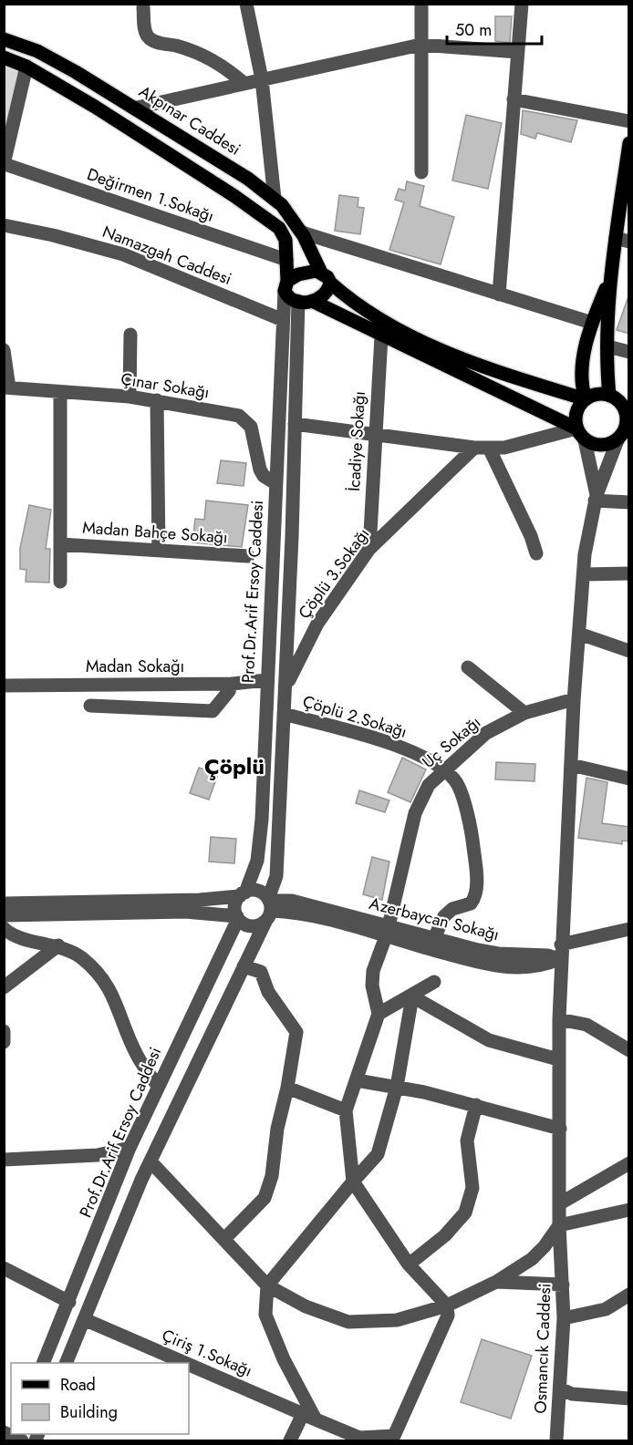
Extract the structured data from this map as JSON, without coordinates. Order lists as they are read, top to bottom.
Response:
{
  "streets": {
    "main road": ["Akpınar Caddesi"],
    "street": [
      "Değirmen 1.Sokağı",
      "Namazgah Caddesi",
      "Çınar Sokağı",
      "İcadiye Sokağı",
      "Madan Bahçe Sokağı",
      "Çöplü 3.Sokağı",
      "Prof.Dr.Arif Ersoy Caddesi",
      "Madan Sokağı",
      "Çöplü 2.Sokağı",
      "Uç Sokağı",
      "Azerbaycan Sokağı",
      "Osmancık Caddesi",
      "Çiriş 1.Sokağı"
    ]
  },
  "crossings": [
    ["Namazgah Caddesi", "Prof.Dr.Arif Ersoy Caddesi"],
    ["Çınar Sokağı", "Madan Bahçe Sokağı"],
    ["Çınar Sokağı", "Prof.Dr.Arif Ersoy Caddesi"],
    ["İcadiye Sokağı", "Çöplü 3.Sokağı"],
    ["Prof.Dr.Arif Ersoy Caddesi", "Madan Sokağı"],
    ["Prof.Dr.Arif Ersoy Caddesi", "Azerbaycan Sokağı"],
    ["Çöplü 2.Sokağı", "Uç Sokağı"],
    ["Uç Sokağı", "Azerbaycan Sokağı"],
    ["Uç Sokağı", "Osmancık Caddesi"]
  ],
  "districts": ["Çöplü"],
  "legend": ["Road", "Building"],
  "scale_bar": "50 m"
}
